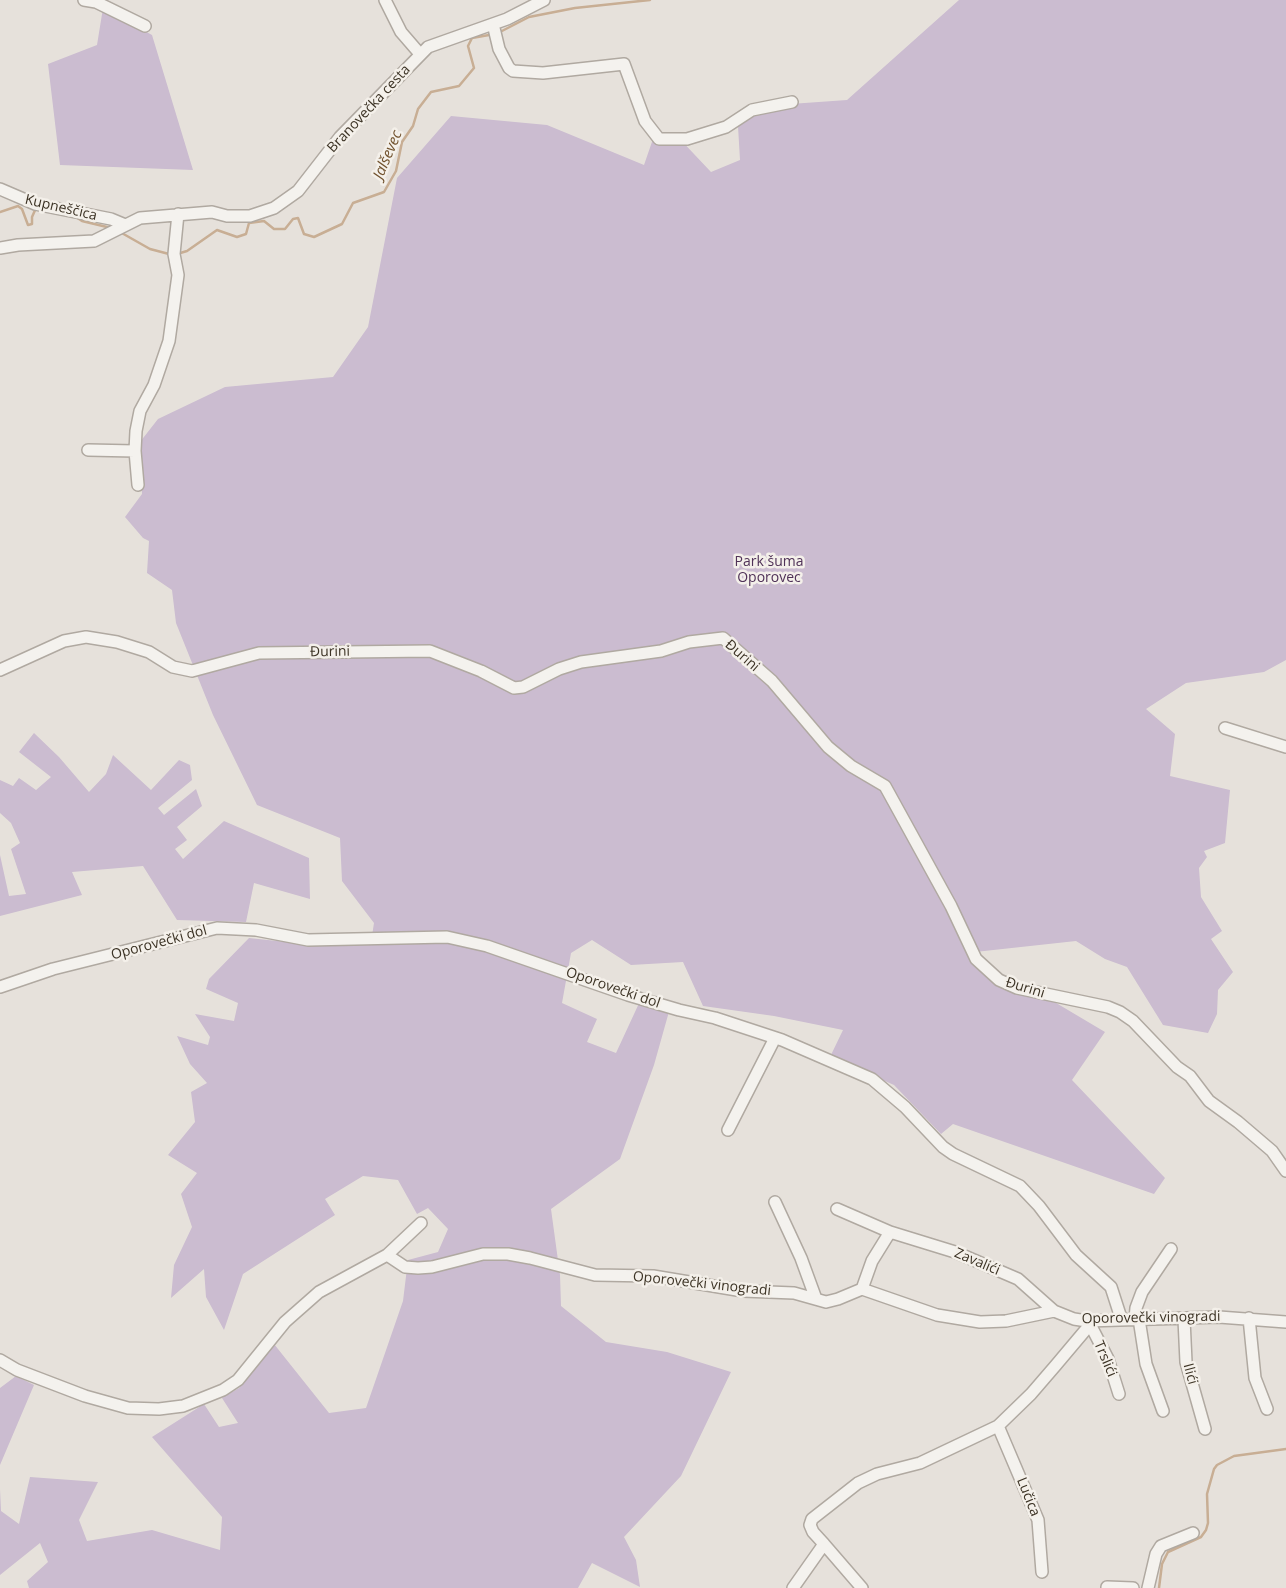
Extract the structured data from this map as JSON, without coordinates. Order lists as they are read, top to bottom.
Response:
{
  "streets": {
    "street": [
      "Branovečka cesta",
      "Kupneščica",
      "Đurini",
      "Oporovečki dol",
      "Zavalići",
      "Oporovečki vinogradi",
      "Trslići",
      "Ilići",
      "Lučica"
    ]
  },
  "crossings": [
    ["Branovečka cesta", "Kupneščica"],
    ["Oporovečki dol", "Oporovečki vinogradi"],
    ["Zavalići", "Oporovečki vinogradi"],
    ["Oporovečki vinogradi", "Trslići"],
    ["Oporovečki vinogradi", "Ilići"]
  ],
  "water": ["Jalševec"],
  "parks": ["Park šuma Oporovec"]
}
